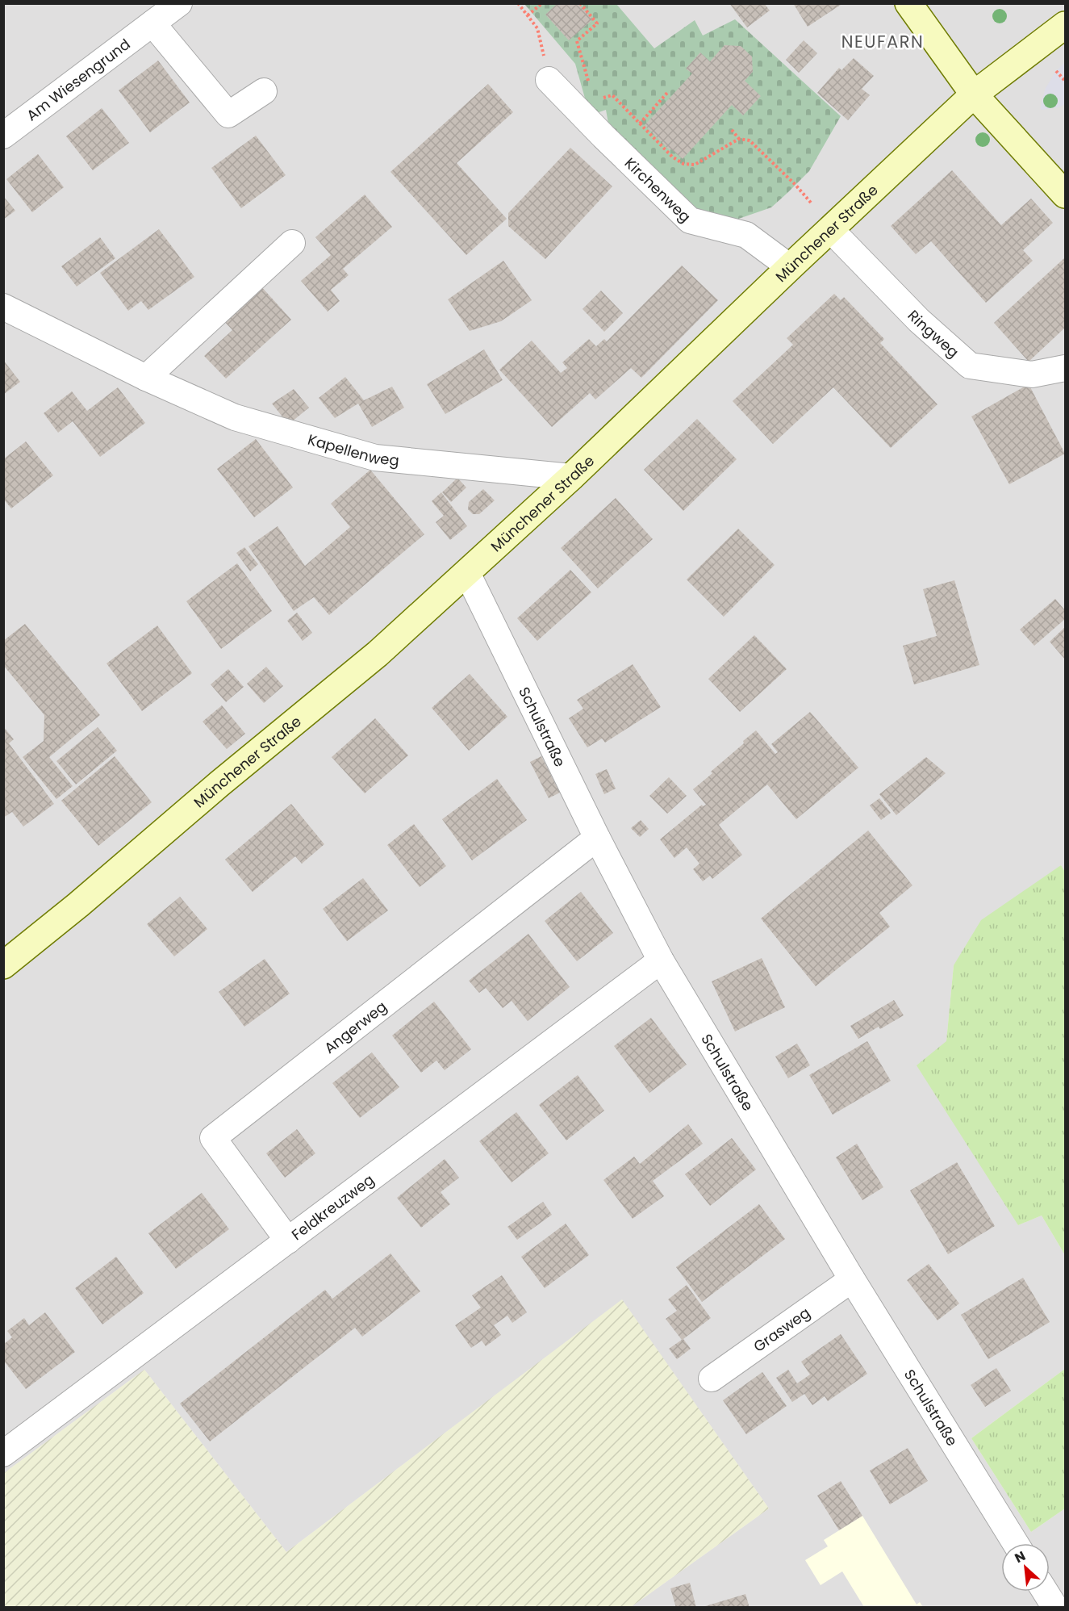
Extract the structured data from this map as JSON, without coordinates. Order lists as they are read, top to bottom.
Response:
{
  "streets": {
    "street": [
      "Am Wiesengrund",
      "Kirchenweg",
      "Münchener Straße",
      "Ringweg",
      "Kapellenweg",
      "Schulstraße",
      "Angerweg",
      "Feldkreuzweg",
      "Grasweg"
    ]
  },
  "crossings": [
    ["Kirchenweg", "Münchener Straße"],
    ["Münchener Straße", "Ringweg"],
    ["Münchener Straße", "Kapellenweg"],
    ["Münchener Straße", "Schulstraße"],
    ["Schulstraße", "Angerweg"],
    ["Schulstraße", "Feldkreuzweg"],
    ["Schulstraße", "Grasweg"],
    ["Angerweg", "Feldkreuzweg"]
  ],
  "districts": ["NEUFARN"],
  "north": "top left"
}
